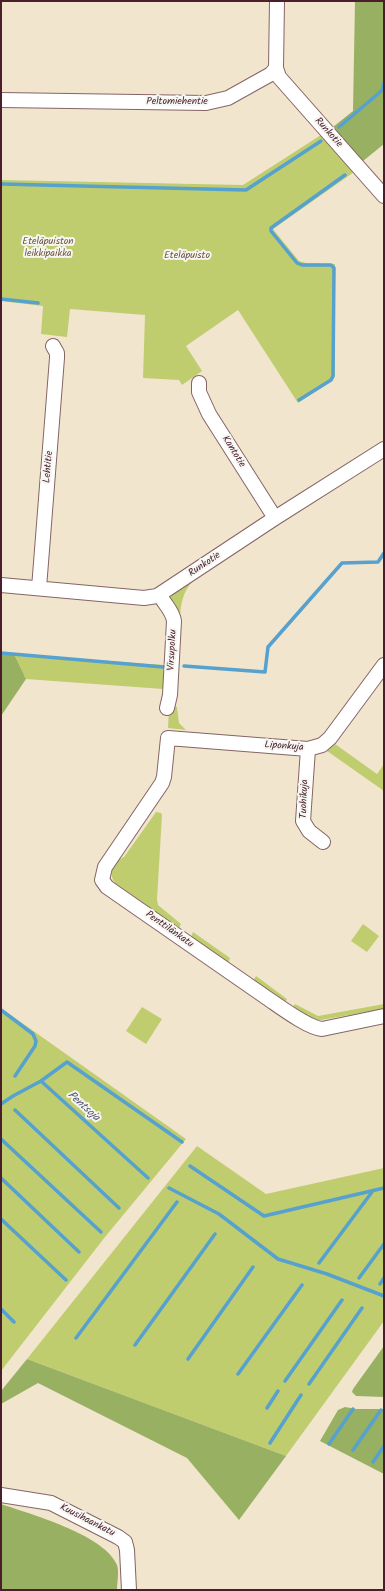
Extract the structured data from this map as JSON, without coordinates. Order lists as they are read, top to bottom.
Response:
{
  "streets": {
    "street": [
      "Peltomiehentie",
      "Runkotie",
      "Kantotie",
      "Lehtitie",
      "Virsupolku",
      "Liponkuja",
      "Tuohikuja",
      "Penttilänkatu",
      "Kuusihaankatu"
    ]
  },
  "crossings": [
    ["Peltomiehentie", "Runkotie"],
    ["Runkotie", "Kantotie"],
    ["Runkotie", "Lehtitie"],
    ["Runkotie", "Virsupolku"],
    ["Liponkuja", "Tuohikuja"],
    ["Liponkuja", "Penttilänkatu"]
  ],
  "water": ["Pentsoja"],
  "parks": ["Eteläpuiston leikkipaikka", "Eteläpuisto"]
}
